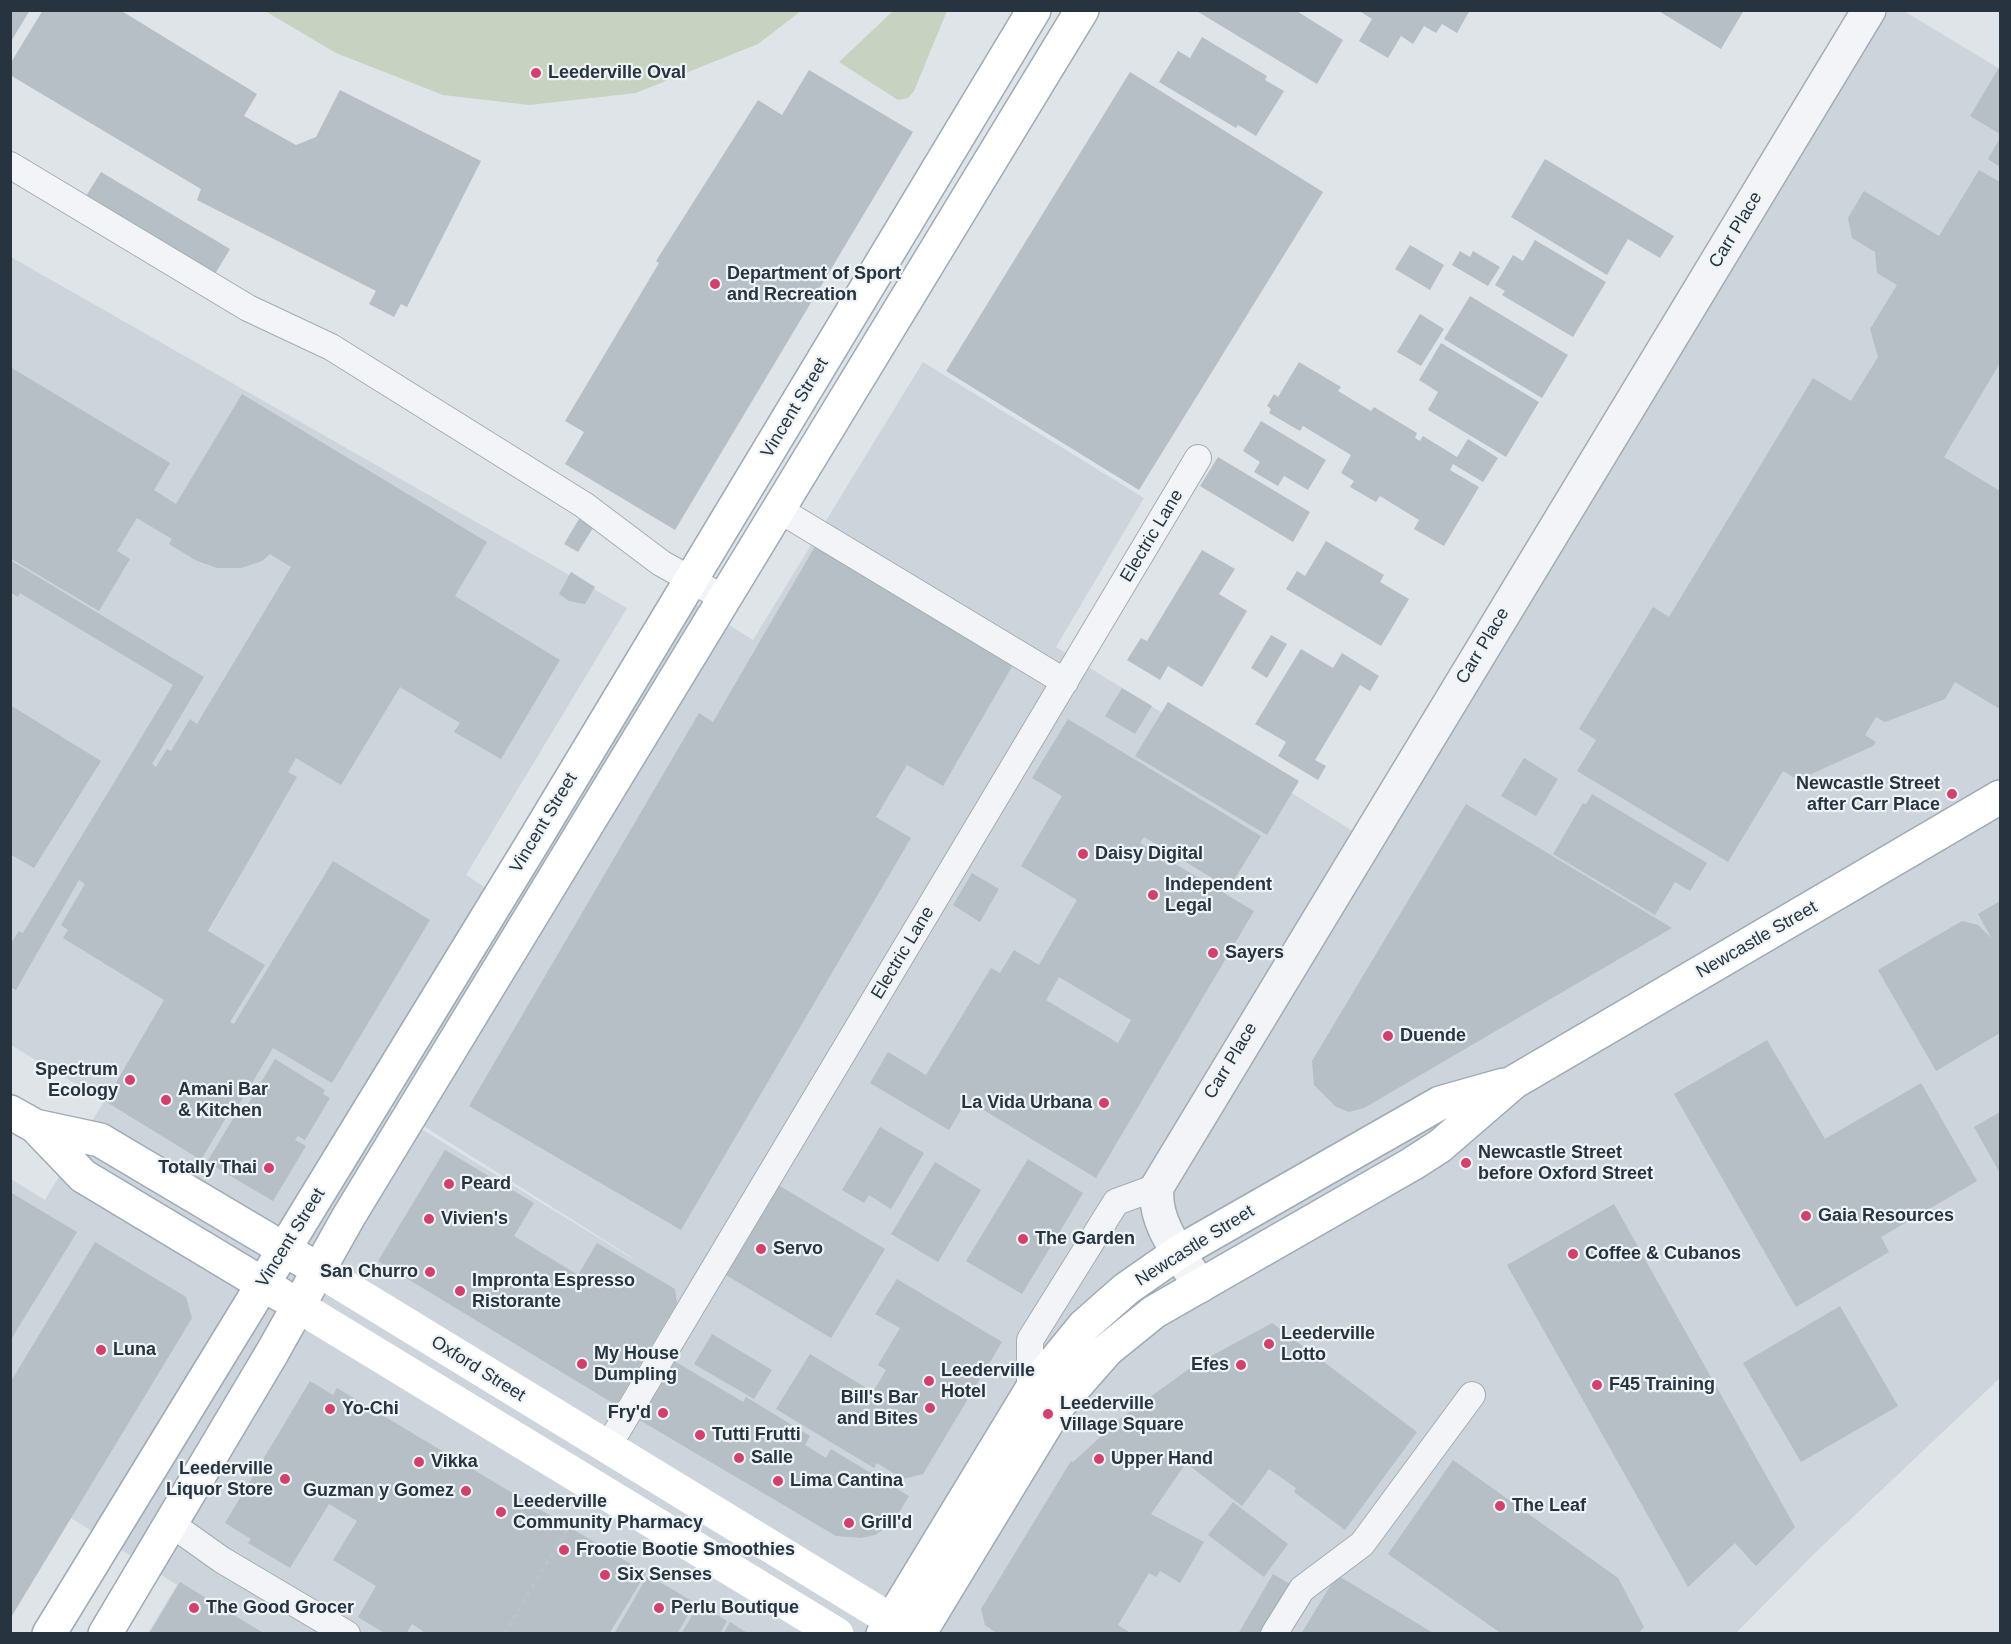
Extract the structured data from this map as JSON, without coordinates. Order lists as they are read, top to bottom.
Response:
{
  "streets": {
    "main road": ["Vincent Street", "Newcastle Street", "Oxford Street"],
    "street": ["Carr Place"],
    "lane": ["Electric Lane"]
  },
  "crossings": [
    ["Vincent Street", "Oxford Street"],
    ["Electric Lane", "Oxford Street"],
    ["Newcastle Street", "Oxford Street"]
  ],
  "places": [
    "Leederville Oval",
    "Department of Sport and Recreation",
    "Newcastle Street after Carr Place",
    "Daisy Digital",
    "Independent Legal",
    "Sayers",
    "Duende",
    "Spectrum Ecology",
    "Amani Bar & Kitchen",
    "La Vida Urbana",
    "Newcastle Street before Oxford Street",
    "Totally Thai",
    "Peard",
    "Gaia Resources",
    "Vivien's",
    "The Garden",
    "Servo",
    "Coffee & Cubanos",
    "San Churro",
    "Impronta Espresso Ristorante",
    "Leederville Lotto",
    "Luna",
    "My House Dumpling",
    "Efes",
    "Leederville Hotel",
    "F45 Training",
    "Bill's Bar and Bites",
    "Yo-Chi",
    "Fry'd",
    "Leederville Village Square",
    "Tutti Frutti",
    "Salle",
    "Upper Hand",
    "Vikka",
    "Leederville Liquor Store",
    "Lima Cantina",
    "Guzman y Gomez",
    "The Leaf",
    "Leederville Community Pharmacy",
    "Grill'd",
    "Frootie Bootie Smoothies",
    "Six Senses",
    "The Good Grocer",
    "Perlu Boutique"
  ]
}
